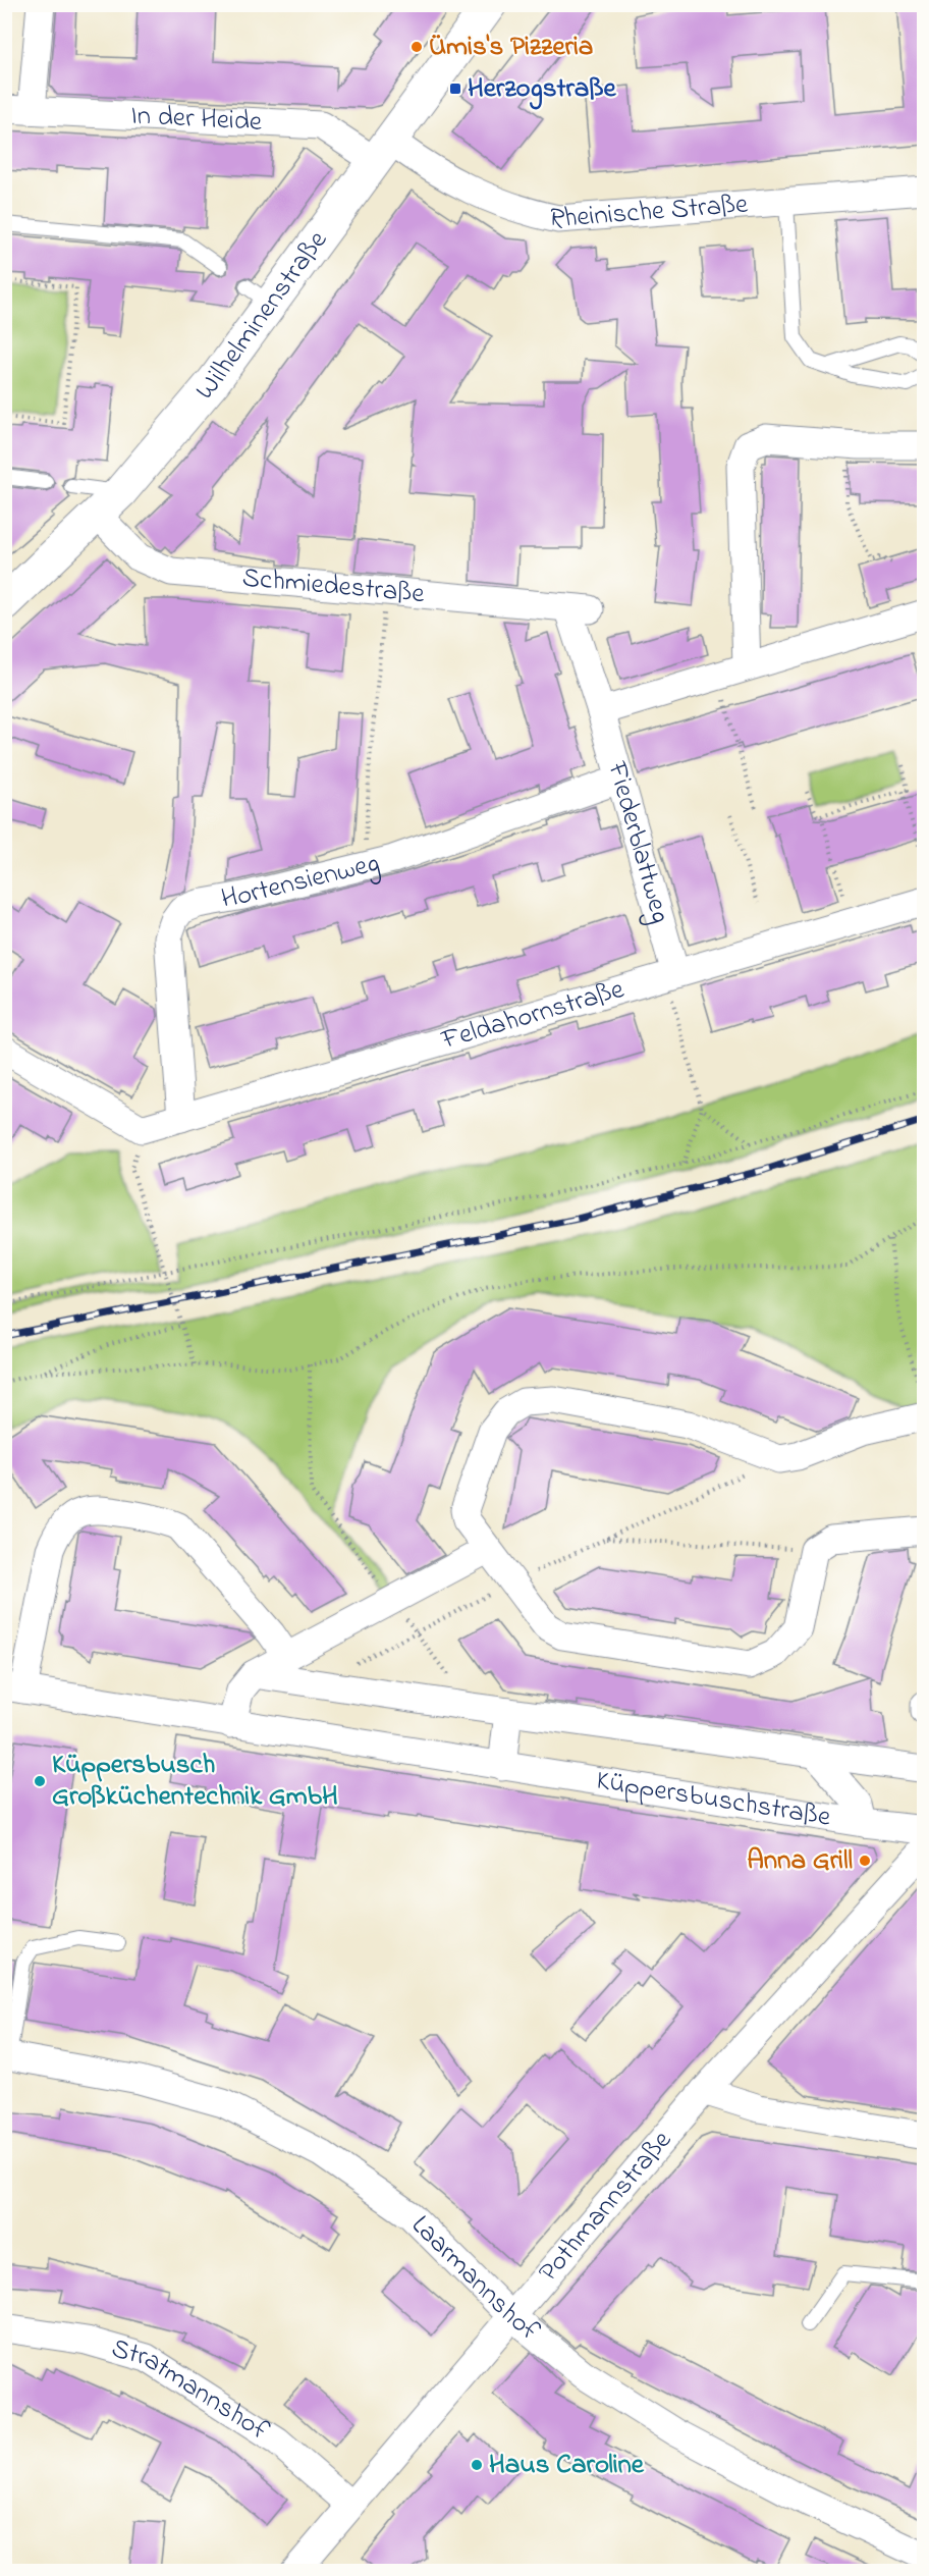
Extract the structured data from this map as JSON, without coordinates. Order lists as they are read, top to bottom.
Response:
{
  "streets": {
    "street": [
      "In der Heide",
      "Rheinische Straße",
      "Wilhelminenstraße",
      "Schmiedestraße",
      "Fiederblattweg",
      "Hortensienweg",
      "Feldahornstraße",
      "Küppersbuschstraße",
      "Pothmannstraße",
      "Laarmannshof",
      "Stratmannshof"
    ]
  },
  "crossings": [
    ["In der Heide", "Rheinische Straße"],
    ["In der Heide", "Wilhelminenstraße"],
    ["Rheinische Straße", "Wilhelminenstraße"],
    ["Wilhelminenstraße", "Schmiedestraße"],
    ["Schmiedestraße", "Fiederblattweg"],
    ["Fiederblattweg", "Hortensienweg"],
    ["Fiederblattweg", "Feldahornstraße"],
    ["Hortensienweg", "Feldahornstraße"],
    ["Pothmannstraße", "Laarmannshof"],
    ["Pothmannstraße", "Stratmannshof"]
  ],
  "places": {
    "other": [
      "Ümis's Pizzeria",
      "Küppersbusch Großküchentechnik GmbH",
      "Anna Grill",
      "Haus Caroline"
    ],
    "transit": ["Herzogstraße"]
  }
}
